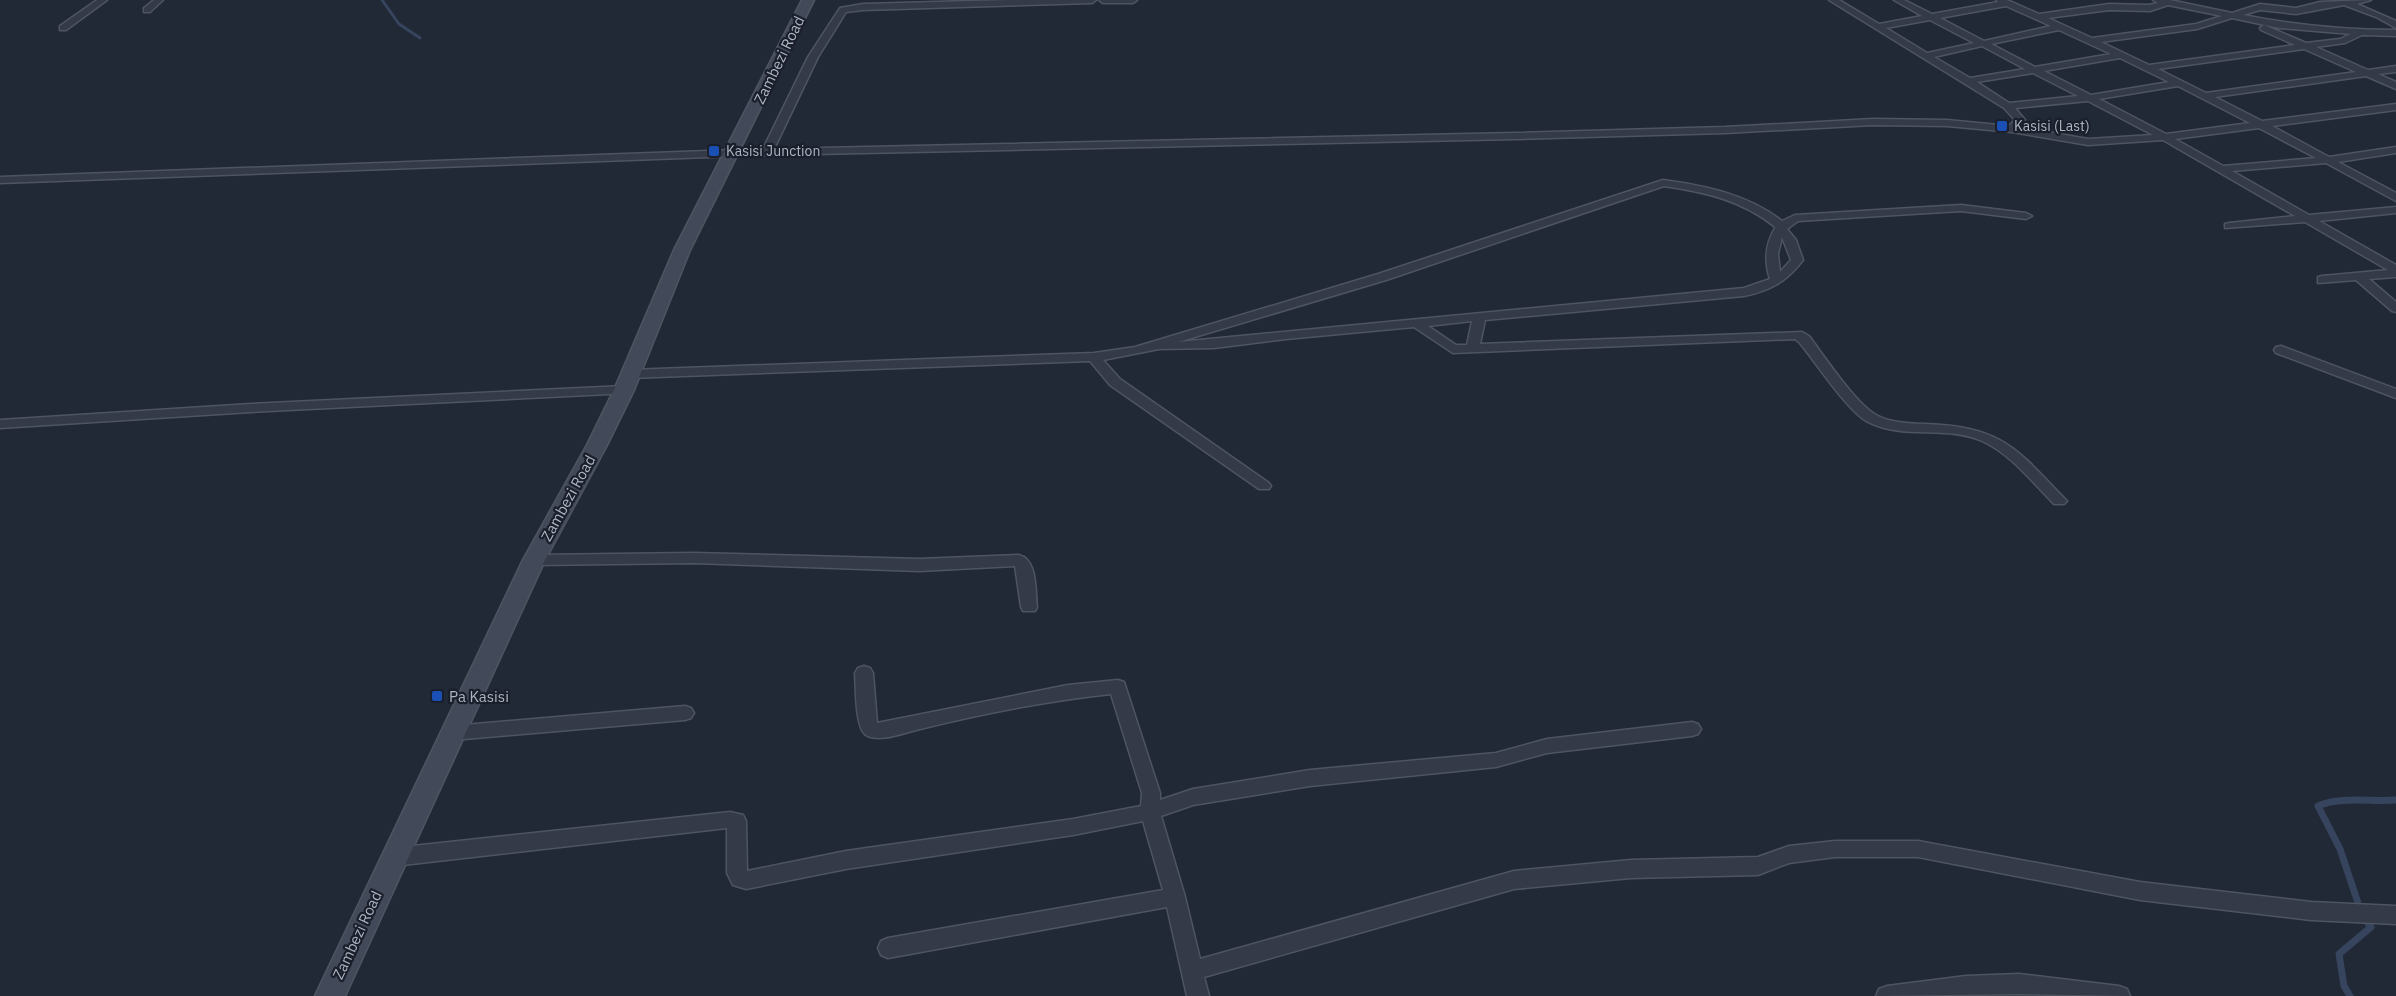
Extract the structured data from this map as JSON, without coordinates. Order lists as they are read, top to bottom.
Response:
{
  "streets": {
    "main road": ["Zambezi Road"]
  },
  "places": {
    "transit": ["Kasisi (Last)", "Kasisi Junction", "Pa Kasisi"]
  }
}
